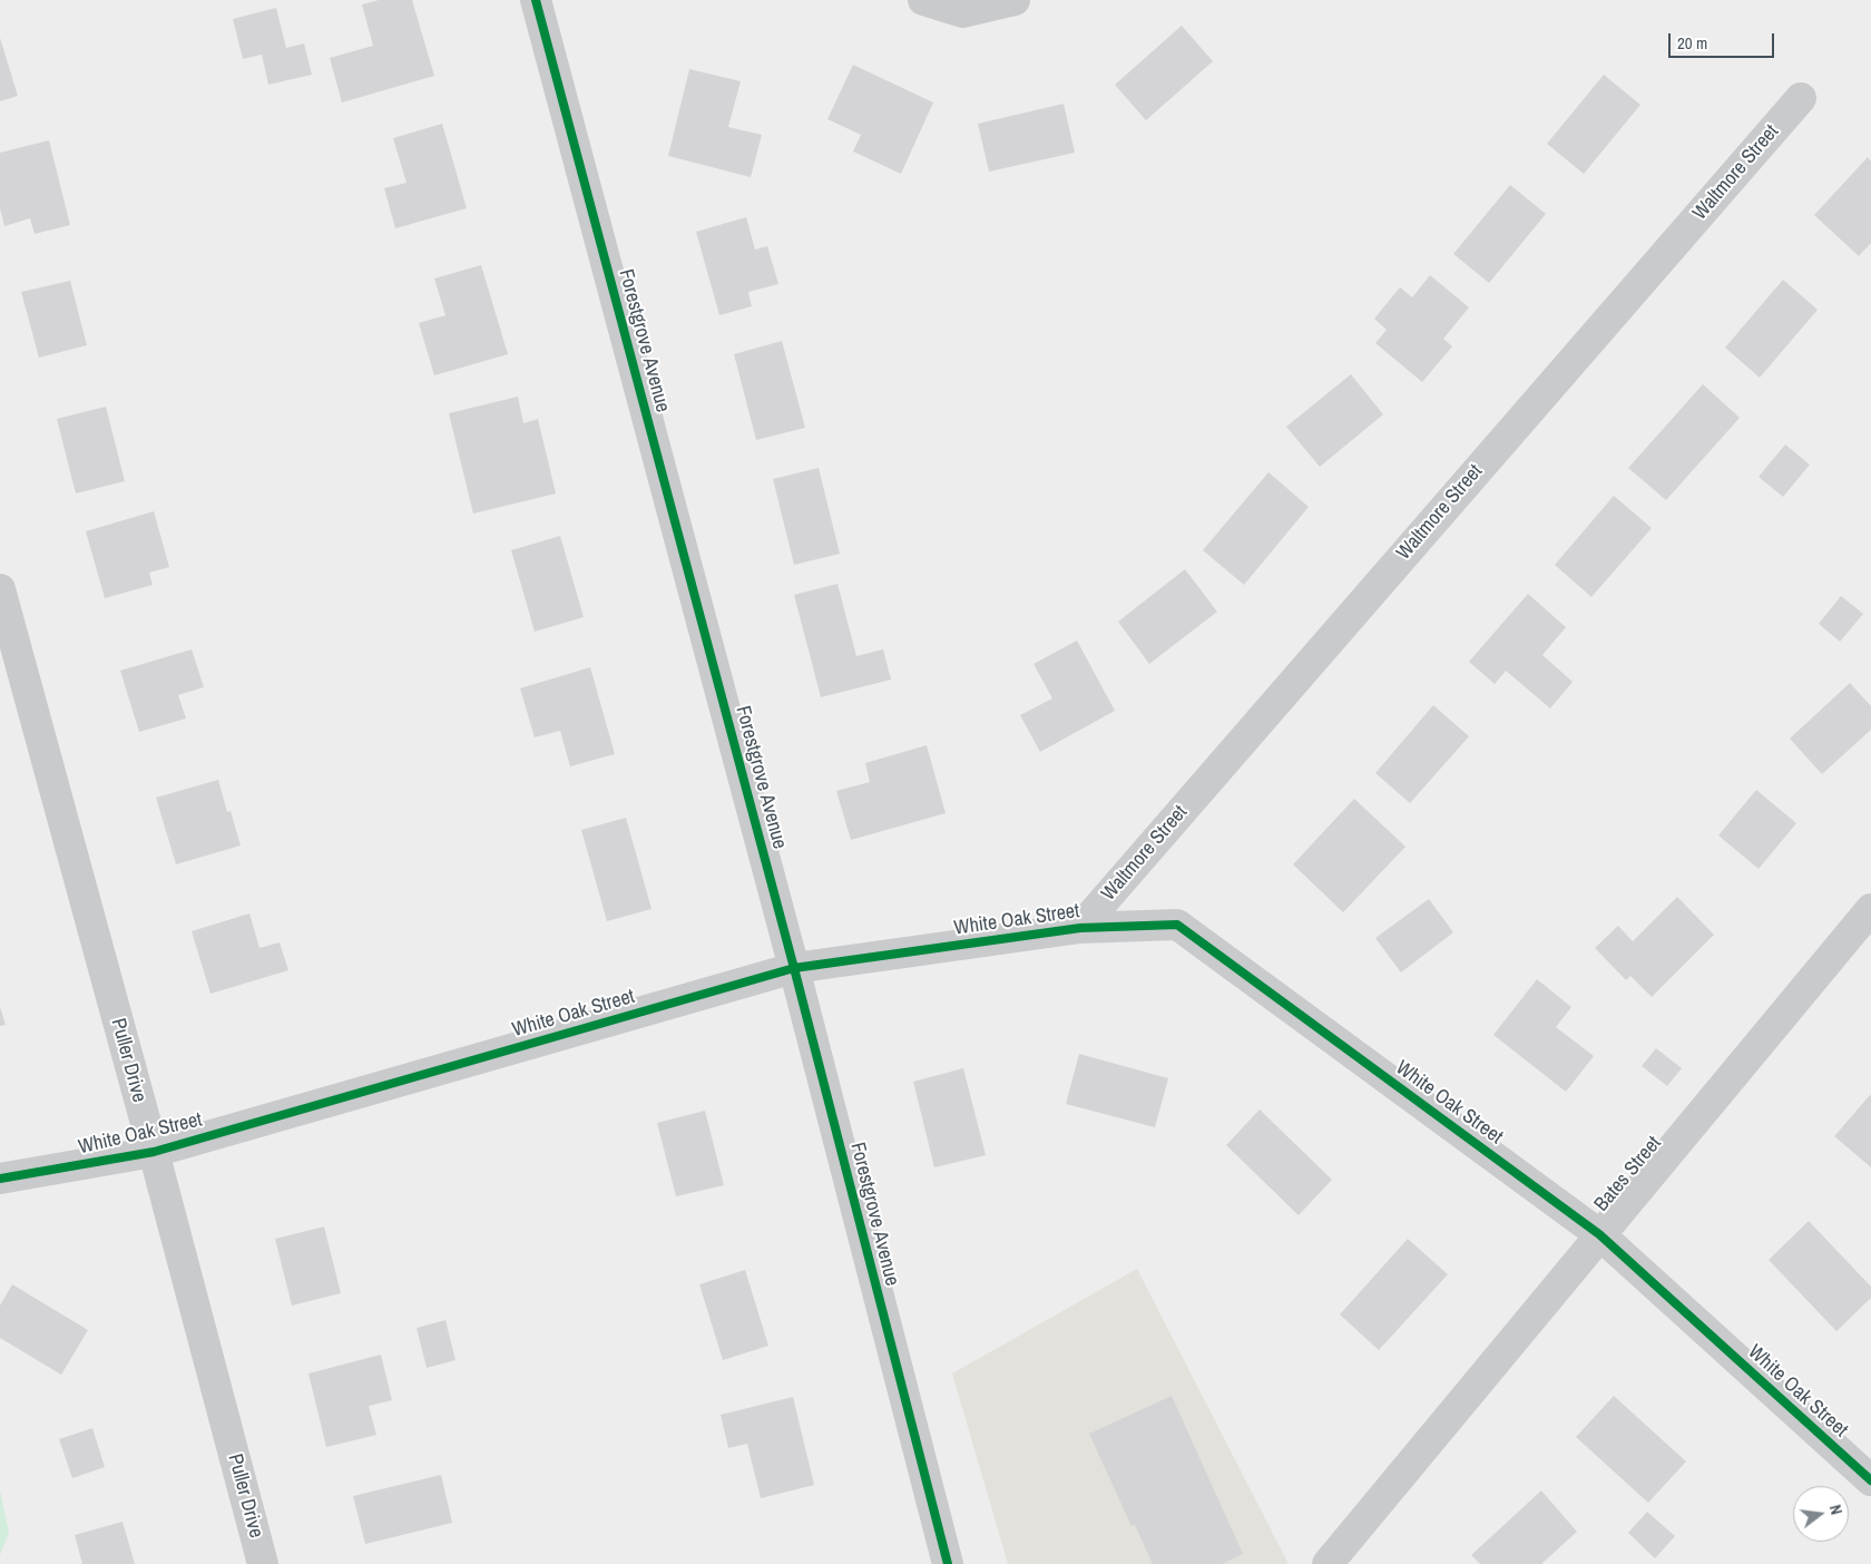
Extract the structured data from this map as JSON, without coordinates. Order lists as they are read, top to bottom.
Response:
{
  "streets": {
    "street": [
      "Waltmore Street",
      "Forestgrove Avenue",
      "White Oak Street",
      "Puller Drive",
      "Bates Street"
    ]
  },
  "crossings": [
    ["Waltmore Street", "White Oak Street"],
    ["Forestgrove Avenue", "White Oak Street"],
    ["White Oak Street", "Puller Drive"],
    ["White Oak Street", "Bates Street"]
  ],
  "scale_bar": "20 m",
  "north": "right"
}
